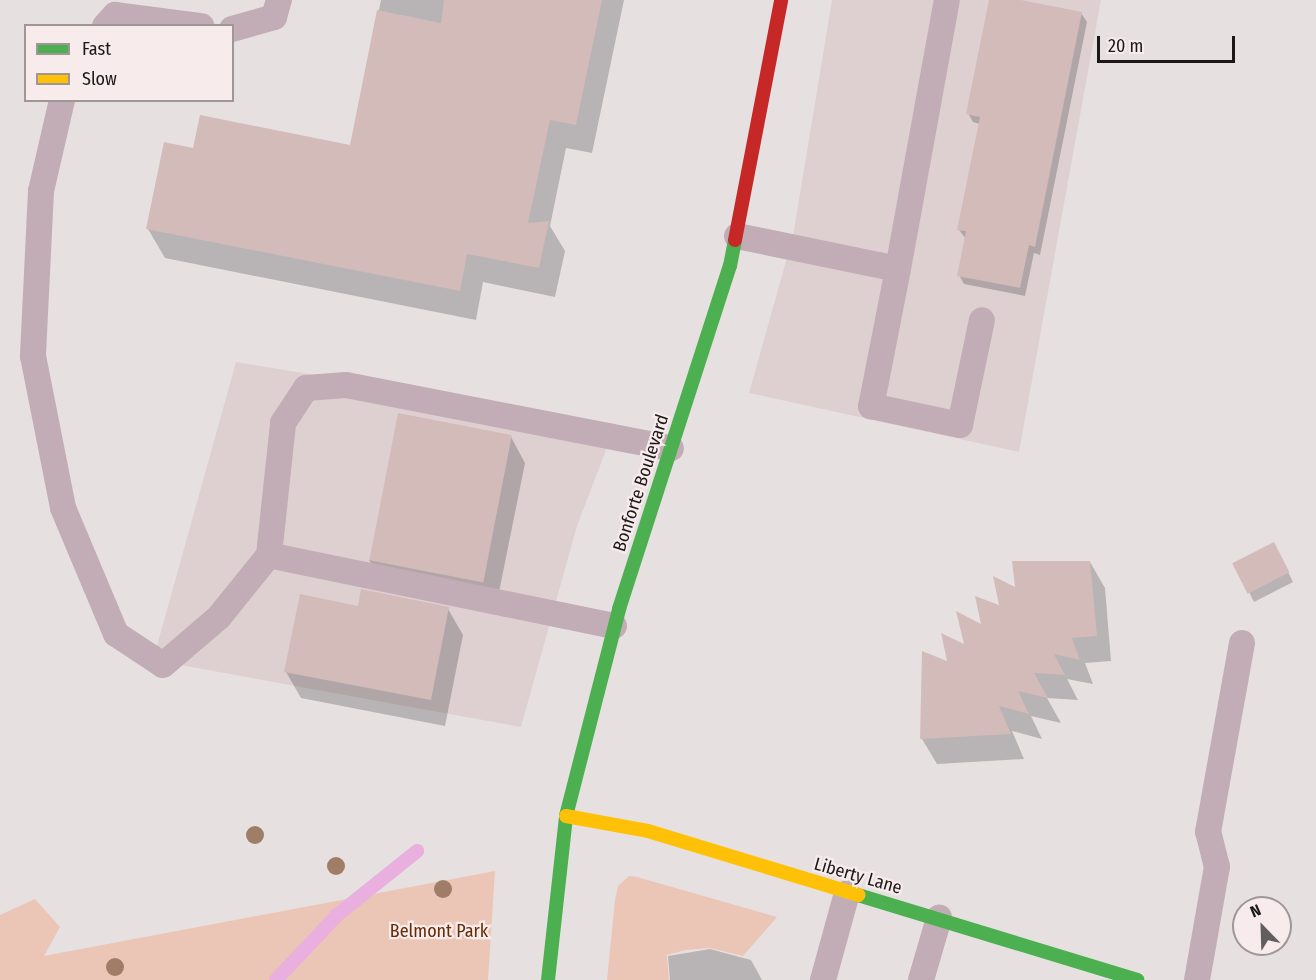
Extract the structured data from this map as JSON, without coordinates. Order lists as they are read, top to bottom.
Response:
{
  "streets": {
    "main road": ["Bonforte Boulevard", "Liberty Lane"]
  },
  "crossings": [
    ["Bonforte Boulevard", "Liberty Lane"]
  ],
  "parks": ["Belmont Park"],
  "legend": ["Fast", "Slow"],
  "scale_bar": "20 m",
  "north": "top left"
}
